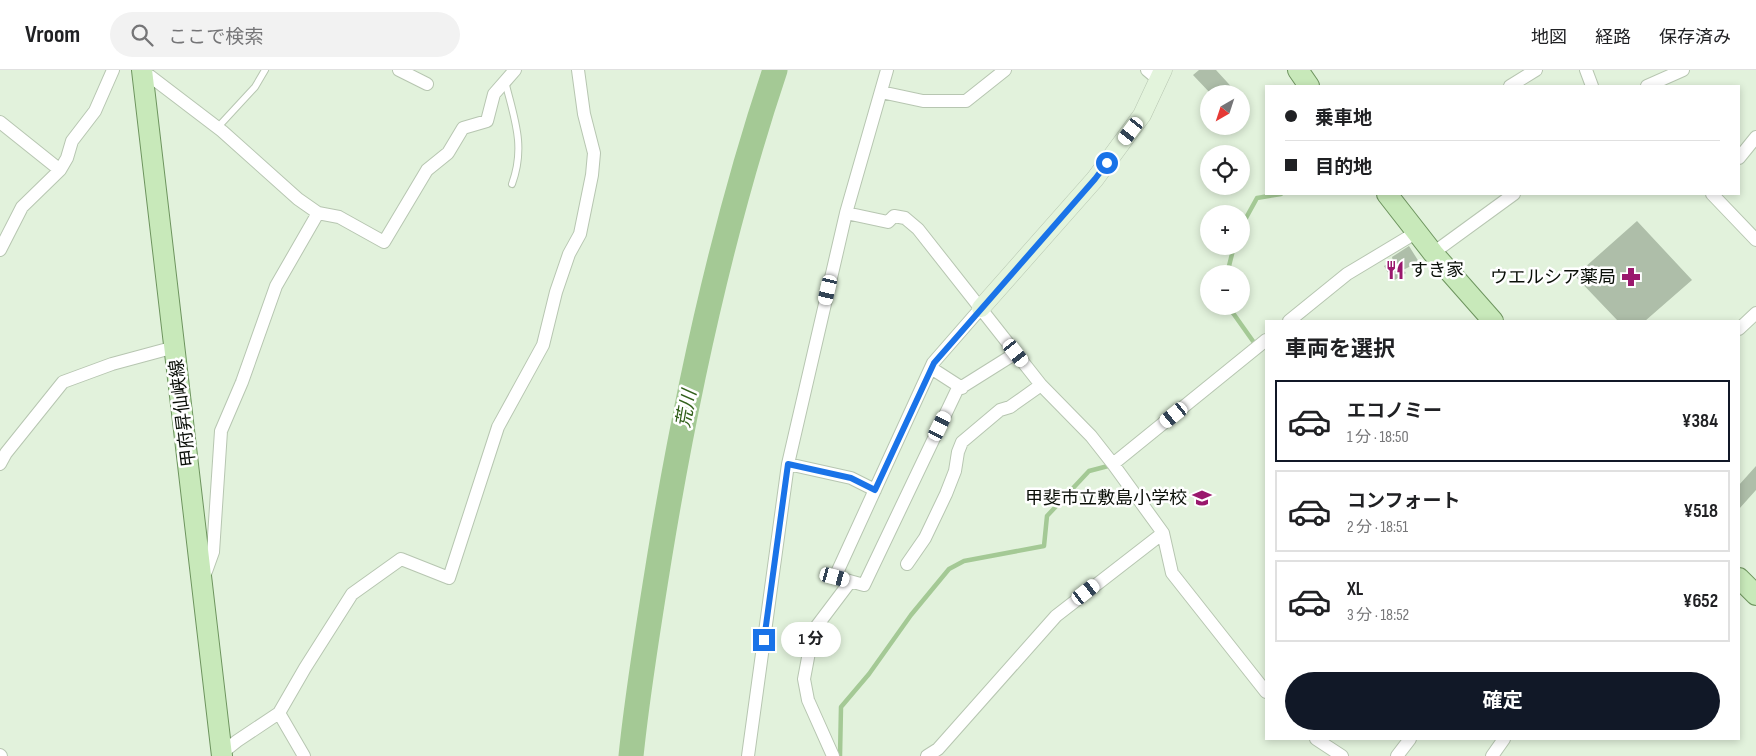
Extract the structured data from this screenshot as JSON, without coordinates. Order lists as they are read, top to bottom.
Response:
{
  "streets": {
    "main road": ["甲府昇仙峡線"]
  },
  "water": ["荒川"],
  "places": {
    "restaurant": ["すき家"],
    "pharmacy": ["ウエルシア薬局"],
    "school or university": ["甲斐市立敷島小学校"]
  },
  "north": "bottom left",
  "page": {
    "header": "Vroom",
    "search": "ここで検索",
    "nav": ["地図", "経路", "保存済み"],
    "map_buttons": ["+", "−"],
    "banner": ["乗車地", "目的地"],
    "heading": "車両を選択",
    "list": [
      {
        "name": "エコノミー",
        "note": "1 分 · 18:50",
        "value": "¥384"
      },
      {
        "name": "コンフォート",
        "note": "2 分 · 18:51",
        "value": "¥518"
      },
      {
        "name": "XL",
        "note": "3 分 · 18:52",
        "value": "¥652"
      }
    ],
    "bubble": "1 分",
    "buttons": "確定"
  }
}
